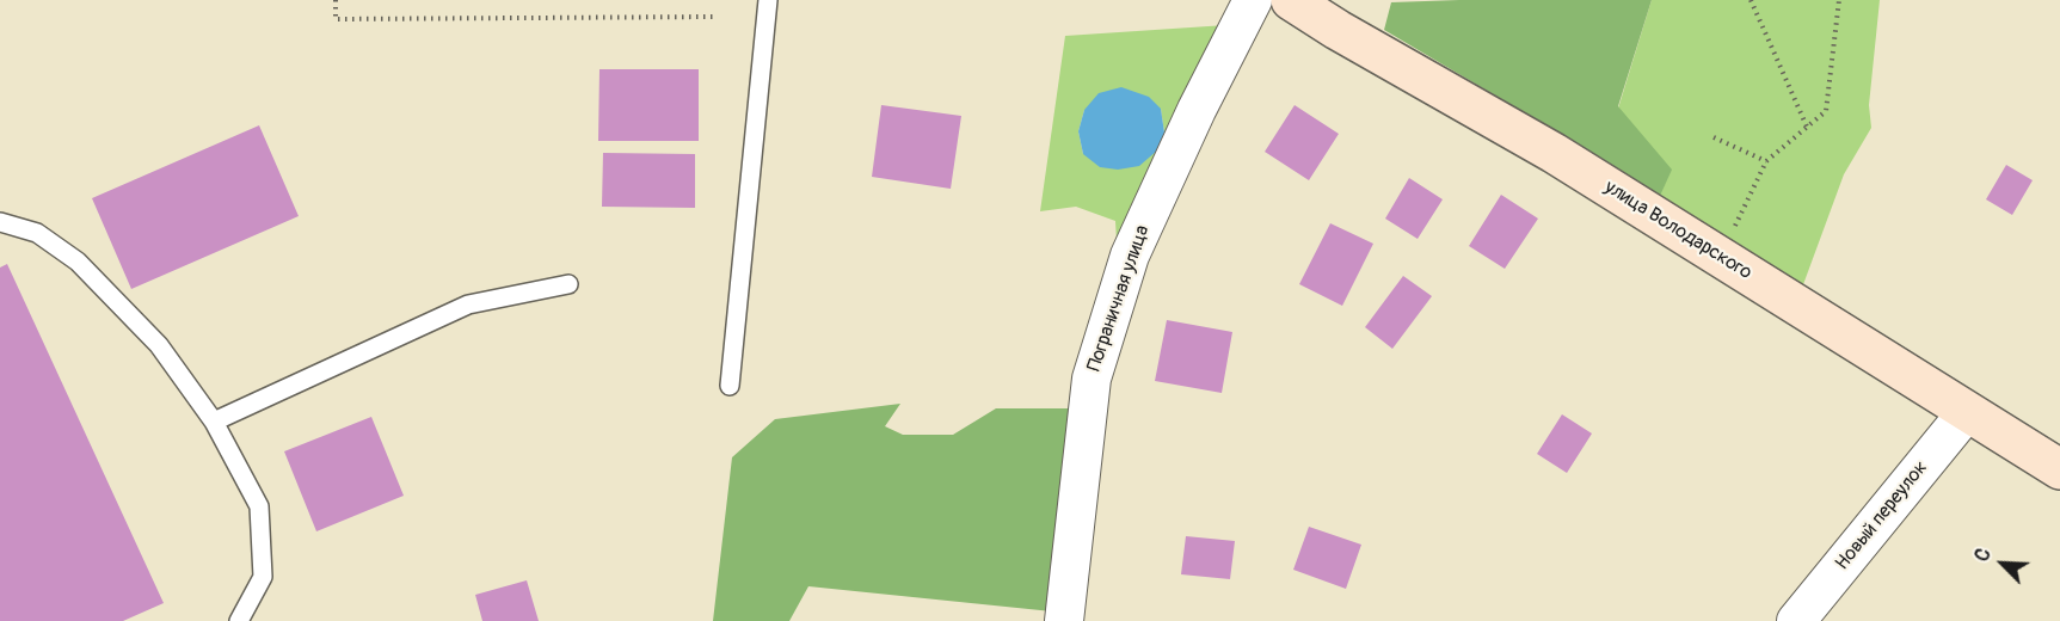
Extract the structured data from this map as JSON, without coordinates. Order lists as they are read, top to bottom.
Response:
{
  "streets": {
    "street": ["улица Володарского", "Пограничная улица", "Новый переулок"]
  },
  "crossings": [
    ["улица Володарского", "Новый переулок"]
  ],
  "north": "top left"
}
